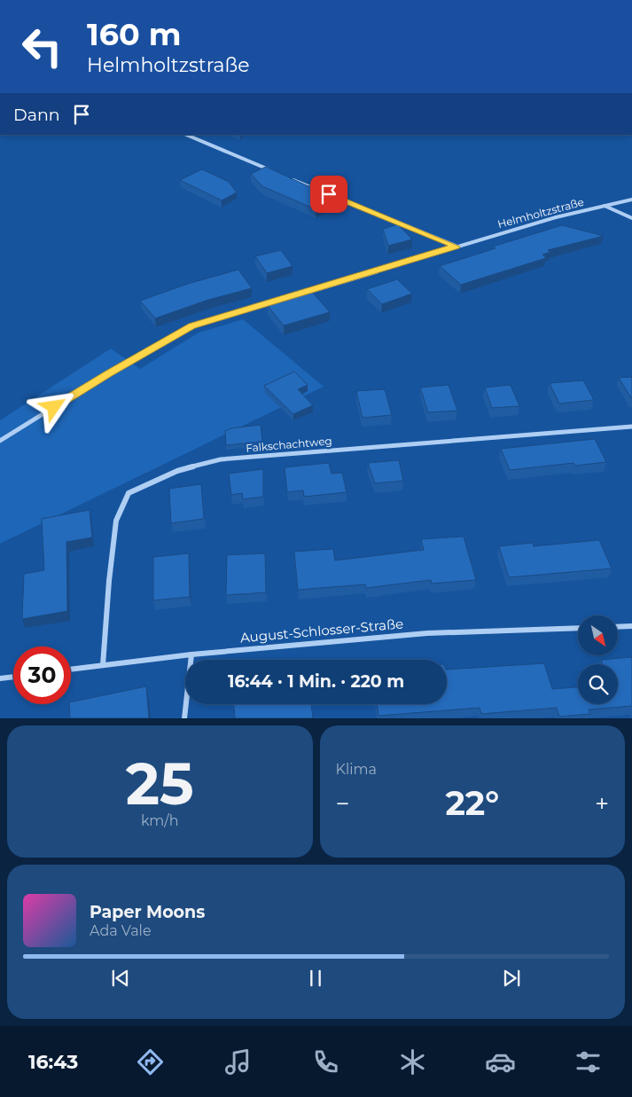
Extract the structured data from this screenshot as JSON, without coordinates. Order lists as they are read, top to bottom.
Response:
{
  "streets": {
    "street": ["Helmholtzstraße", "Falkschachtweg", "August-Schlosser-Straße"]
  },
  "crossings": [
    ["Falkschachtweg", "August-Schlosser-Straße"]
  ],
  "north": "bottom right",
  "page": {
    "turn": ["160 m", "Helmholtzstraße"],
    "then": "Dann",
    "limit": "30",
    "trip": "16:44 · 1 Min. · 220 m",
    "tile": [
      ["25", "km/h"],
      "Klima"
    ],
    "heat": ["−", "22°", "+"],
    "song": ["Paper Moons", "Ada Vale"],
    "tabs": "16:43"
  }
}
